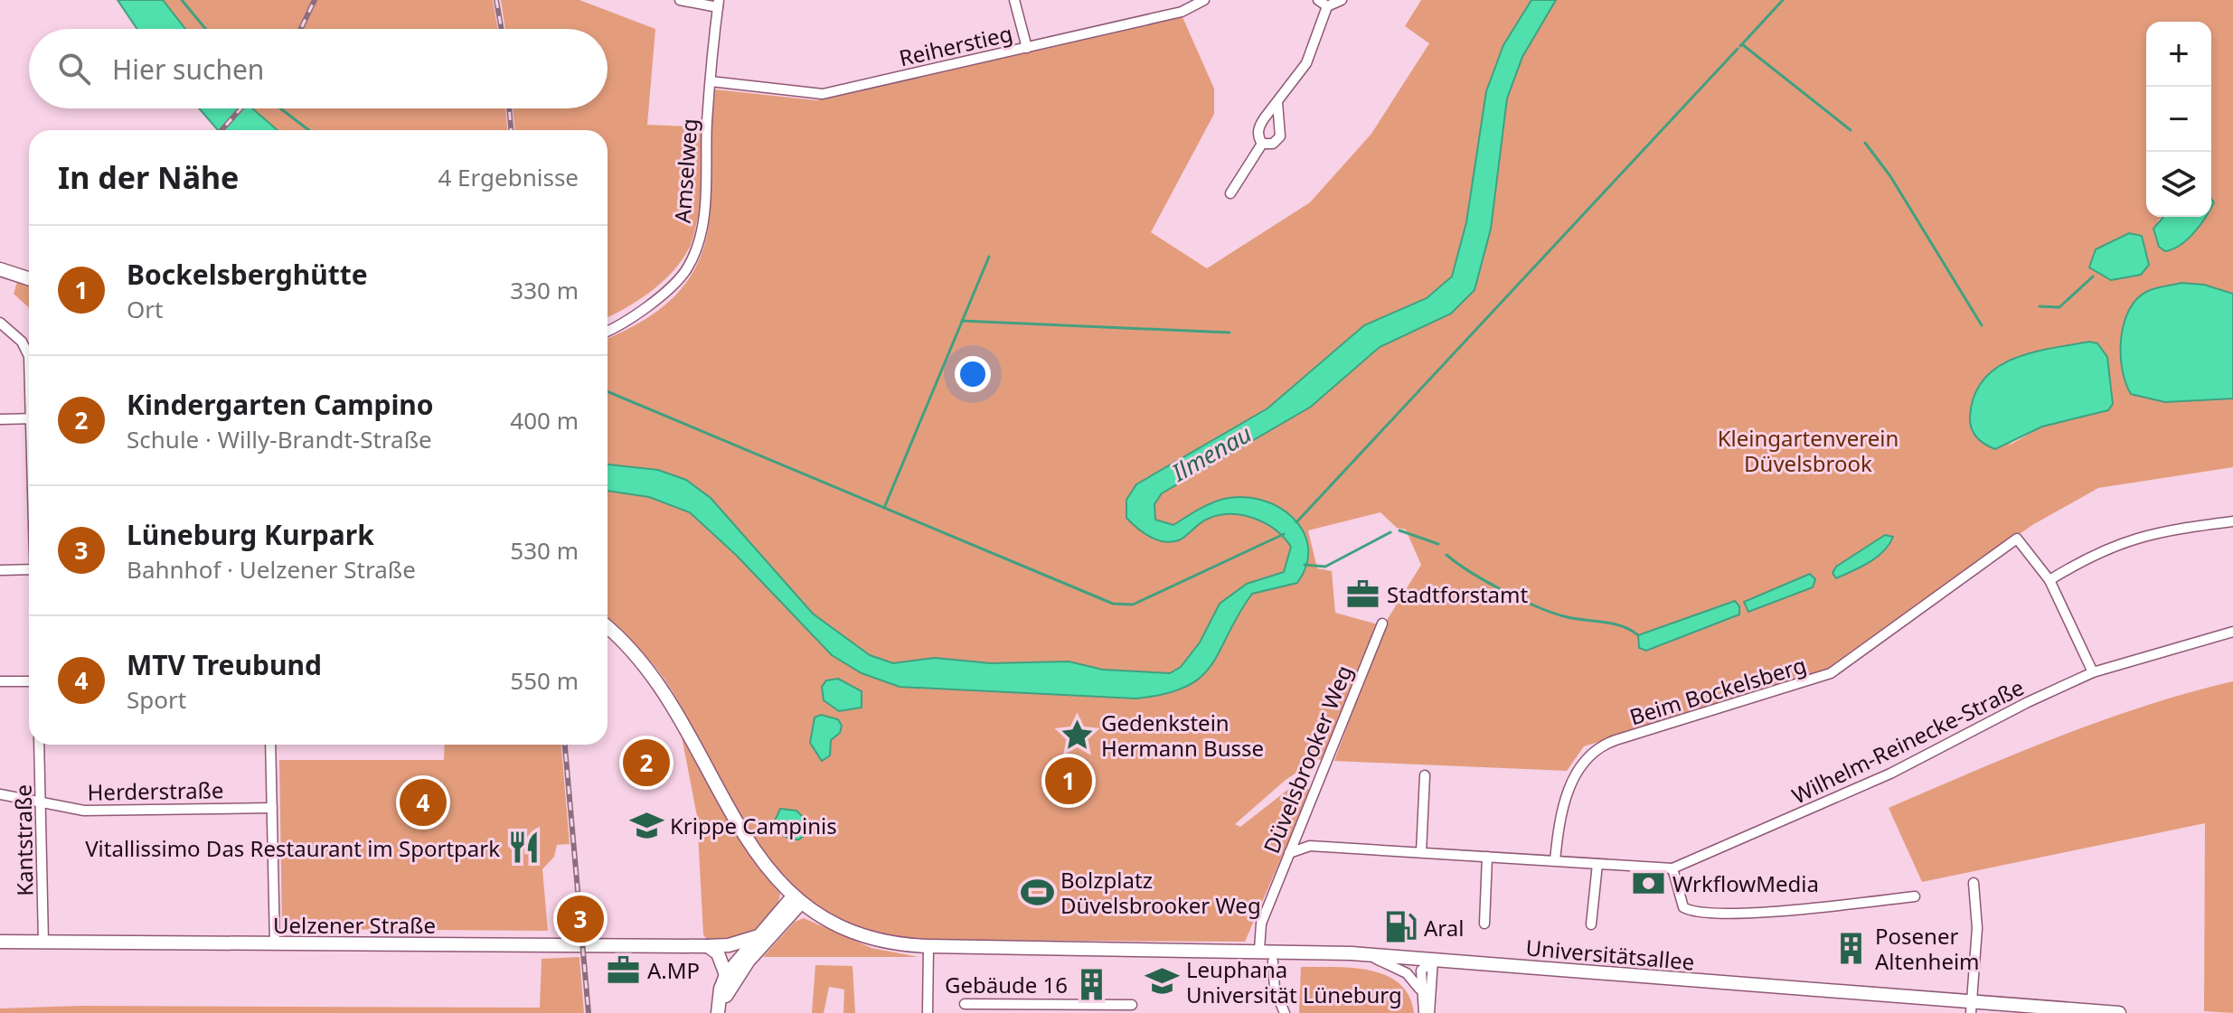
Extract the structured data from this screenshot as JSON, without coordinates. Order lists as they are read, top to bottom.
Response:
{
  "streets": {
    "main road": ["Uelzener Straße", "Universitätsallee"],
    "street": [
      "Reiherstieg",
      "Amselweg",
      "Beim Bockelsberg",
      "Wilhelm-Reinecke-Straße",
      "Düvelsbrooker Weg",
      "Herderstraße",
      "Kantstraße"
    ]
  },
  "crossings": [
    ["Reiherstieg", "Amselweg"],
    ["Beim Bockelsberg", "Wilhelm-Reinecke-Straße"],
    ["Wilhelm-Reinecke-Straße", "Düvelsbrooker Weg"],
    ["Düvelsbrooker Weg", "Universitätsallee"],
    ["Herderstraße", "Kantstraße"],
    ["Kantstraße", "Uelzener Straße"]
  ],
  "water": ["Ilmenau"],
  "parks": ["Kleingartenverein Düvelsbrook"],
  "places": {
    "office": ["Stadtforstamt", "A.MP"],
    "place": ["Gedenkstein Hermann Busse"],
    "school or university": ["Krippe Campinis", "Leuphana Universität Lüneburg"],
    "restaurant": ["Vitallissimo Das Restaurant im Sportpark"],
    "bank": ["WrkflowMedia"],
    "sports": ["Bolzplatz Düvelsbrooker Weg"],
    "fuel station": ["Aral"],
    "building": ["Posener Altenheim", "Gebäude 16"]
  },
  "page": {
    "map_buttons": ["+", "−"],
    "search": "Hier suchen",
    "heading": ["In der Nähe", "4 Ergebnisse"],
    "list": [
      {
        "mark": "1",
        "name": "Bockelsberghütte",
        "note": "Ort",
        "value": "330 m"
      },
      {
        "mark": "2",
        "name": "Kindergarten Campino",
        "note": "Schule · Willy-Brandt-Straße",
        "value": "400 m"
      },
      {
        "mark": "3",
        "name": "Lüneburg Kurpark",
        "note": "Bahnhof · Uelzener Straße",
        "value": "530 m"
      },
      {
        "mark": "4",
        "name": "MTV Treubund",
        "note": "Sport",
        "value": "550 m"
      }
    ],
    "pins": [
      "2",
      "1",
      "4",
      "3"
    ]
  }
}
